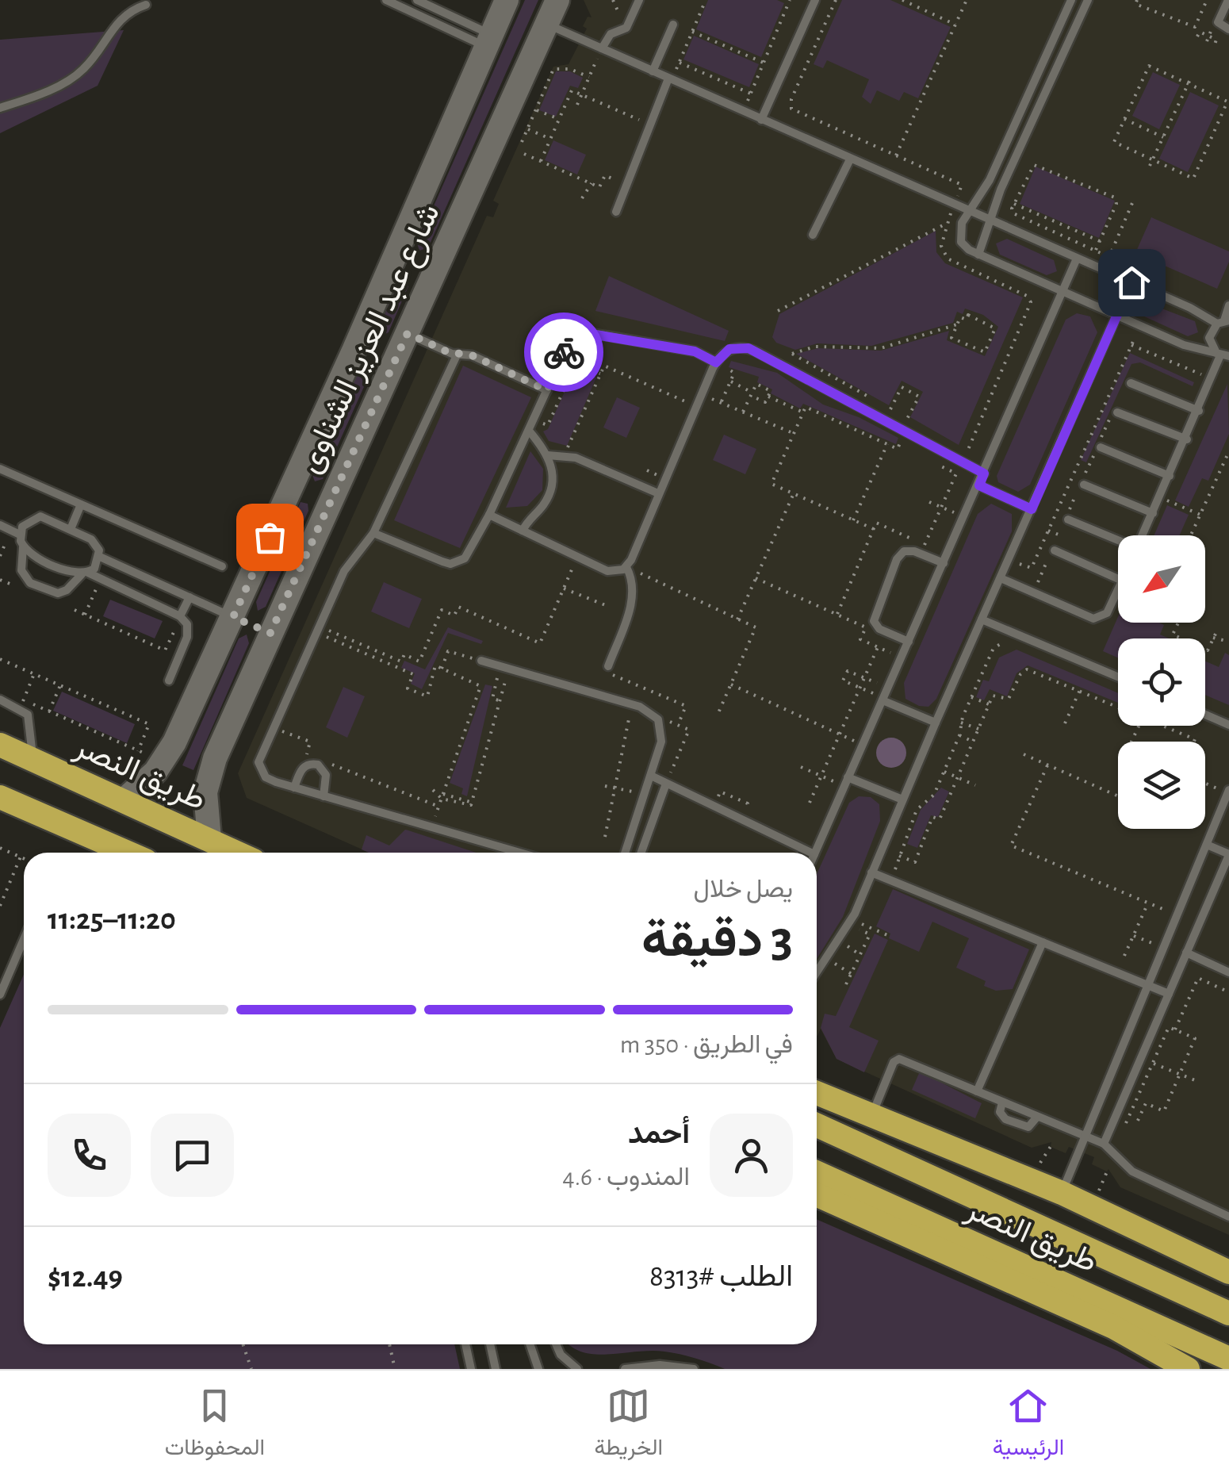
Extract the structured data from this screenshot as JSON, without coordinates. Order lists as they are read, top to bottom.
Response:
{
  "streets": {
    "highway": ["طريق النصر"],
    "street": ["شارع عبد العزيز الشناوى"]
  },
  "crossings": [
    ["شارع عبد العزيز الشناوى", "طريق النصر"]
  ],
  "north": "bottom left",
  "page": {
    "heading": ["3 دقيقة", "يصل خلال", "11:20–11:25"],
    "panel": [
      "أحمد",
      "المندوب · 4.6",
      "الطلب #8313",
      "$12.49"
    ],
    "bar": "في الطريق · 350 m",
    "tabs": ["الرئيسية", "الخريطة", "المحفوظات"]
  }
}
